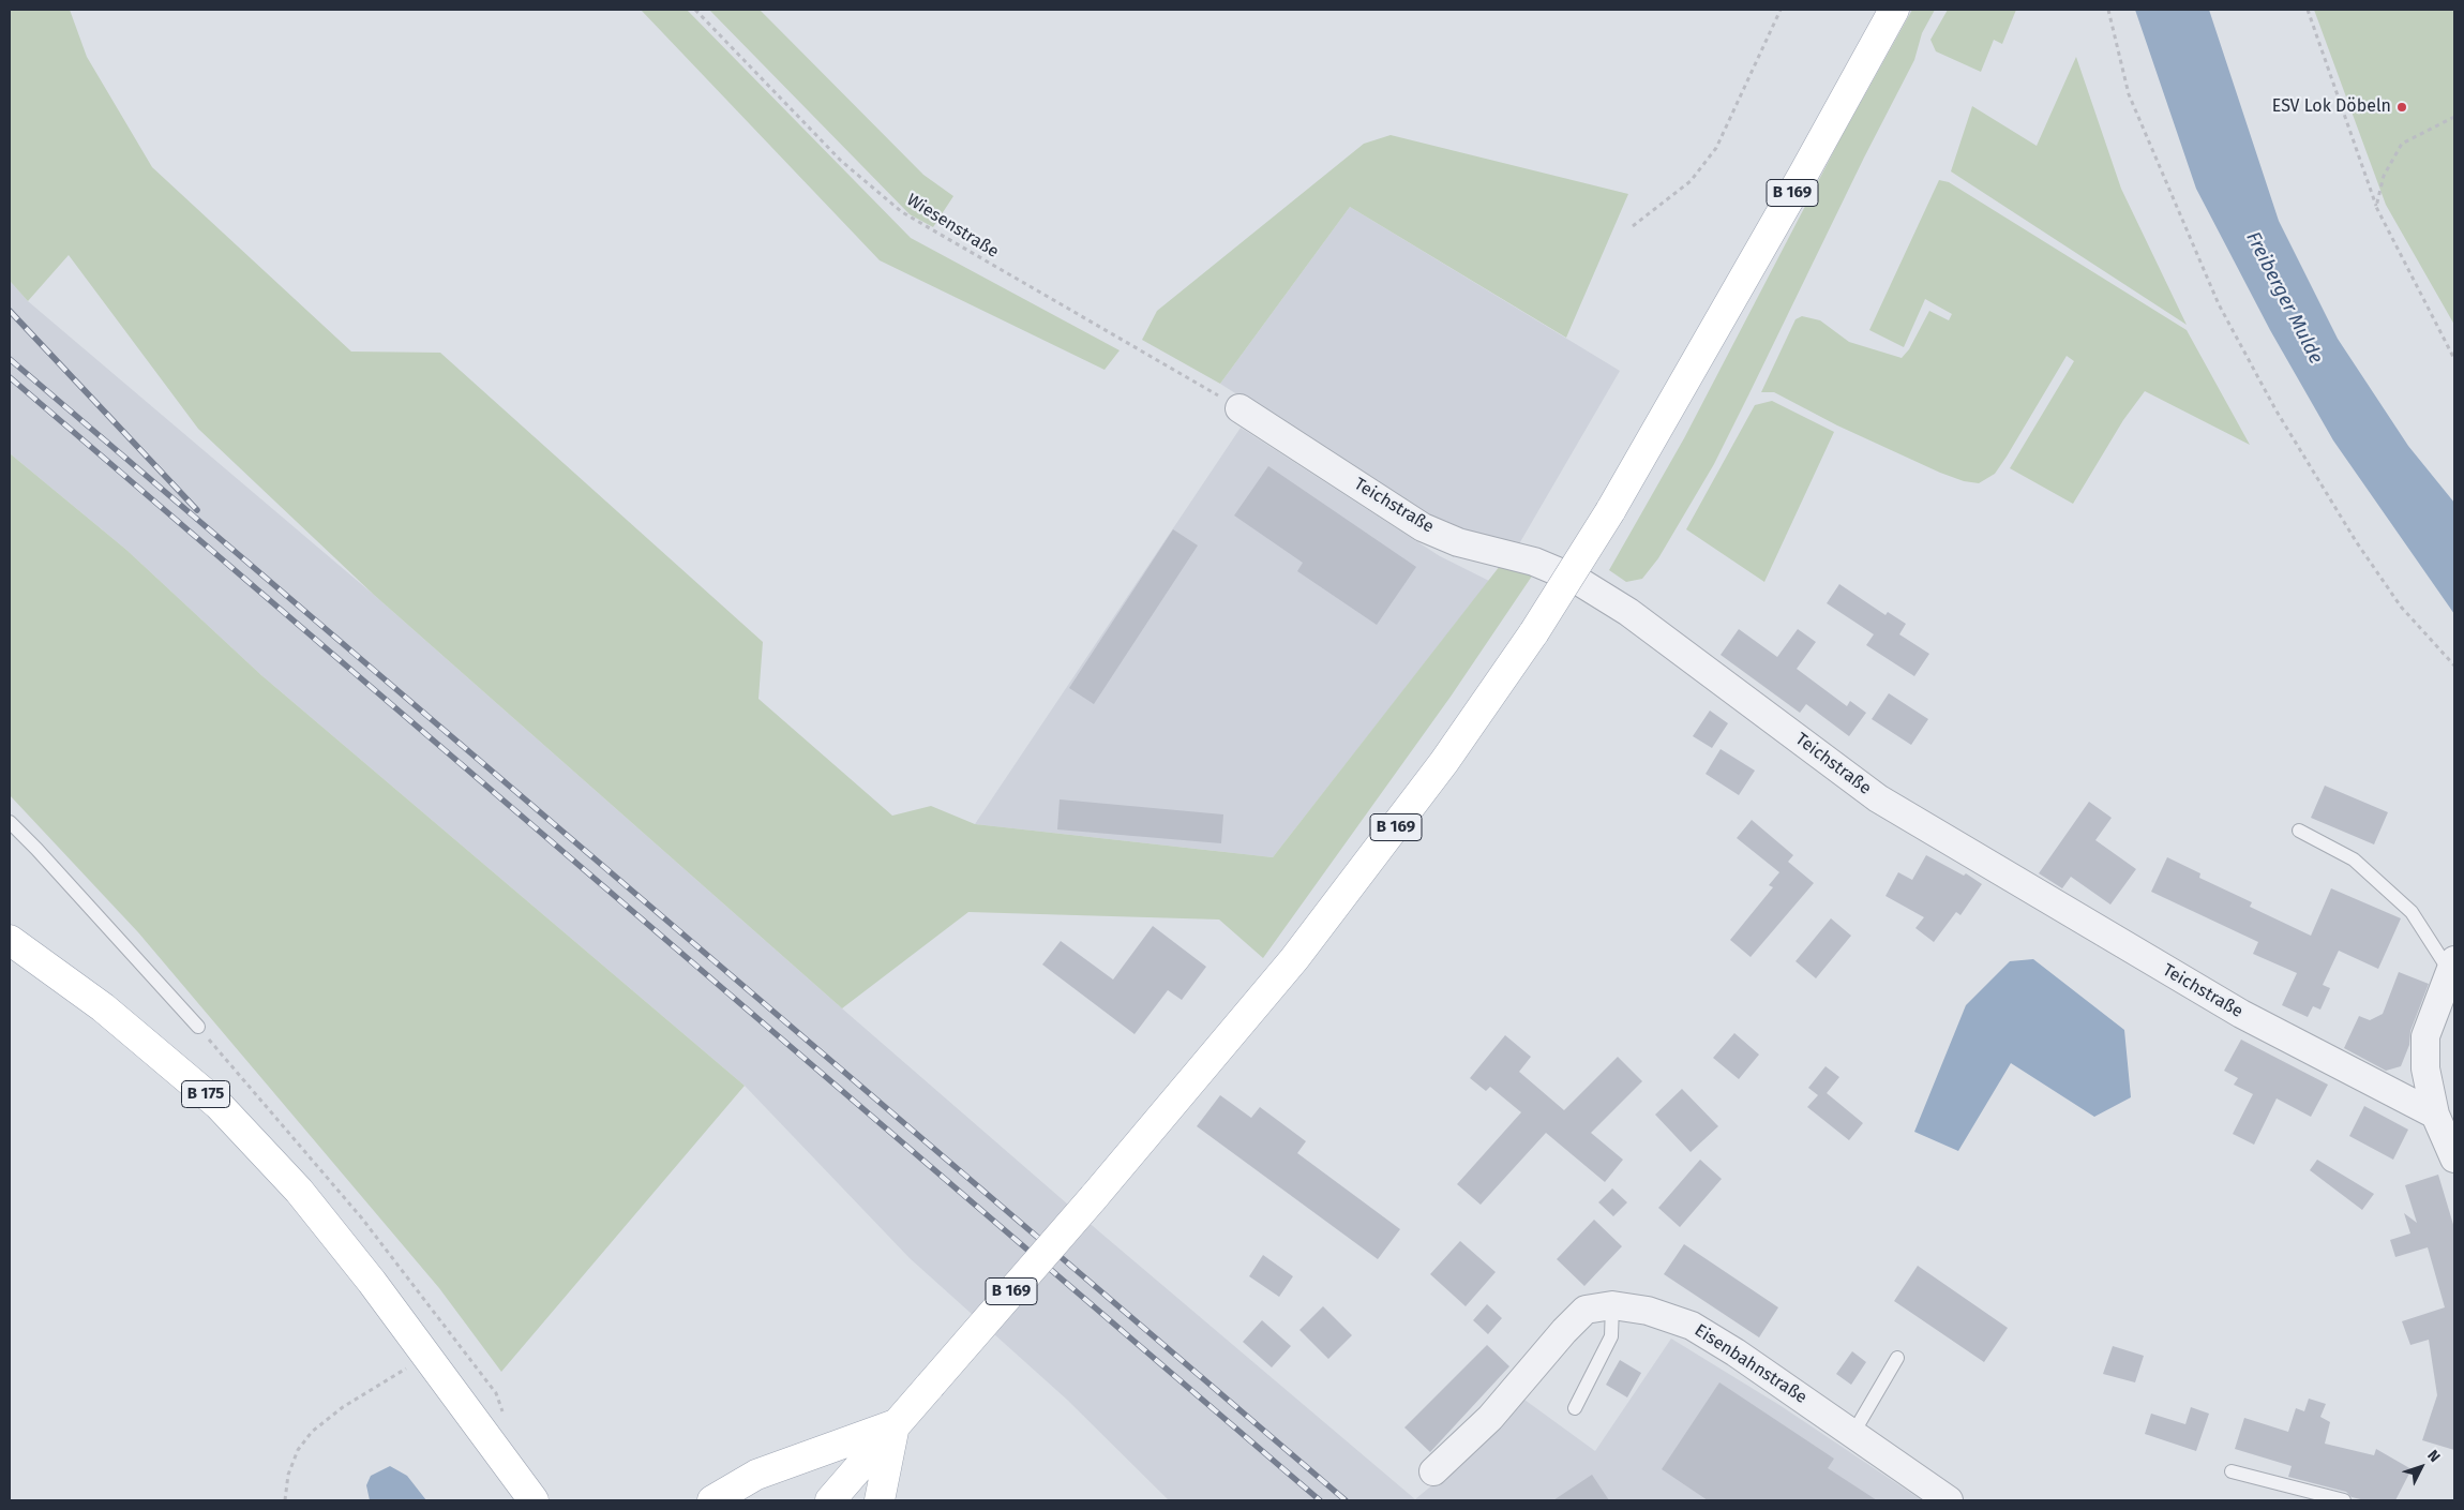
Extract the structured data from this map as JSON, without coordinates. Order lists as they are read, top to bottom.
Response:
{
  "streets": {
    "main road": ["B 169", "B 175"],
    "street": ["Teichstraße", "Eisenbahnstraße"],
    "path": ["Wiesenstraße"]
  },
  "crossings": [
    ["Wiesenstraße", "Teichstraße"]
  ],
  "water": ["Freiberger Mulde"],
  "places": ["ESV Lok Döbeln"],
  "north": "top right"
}
